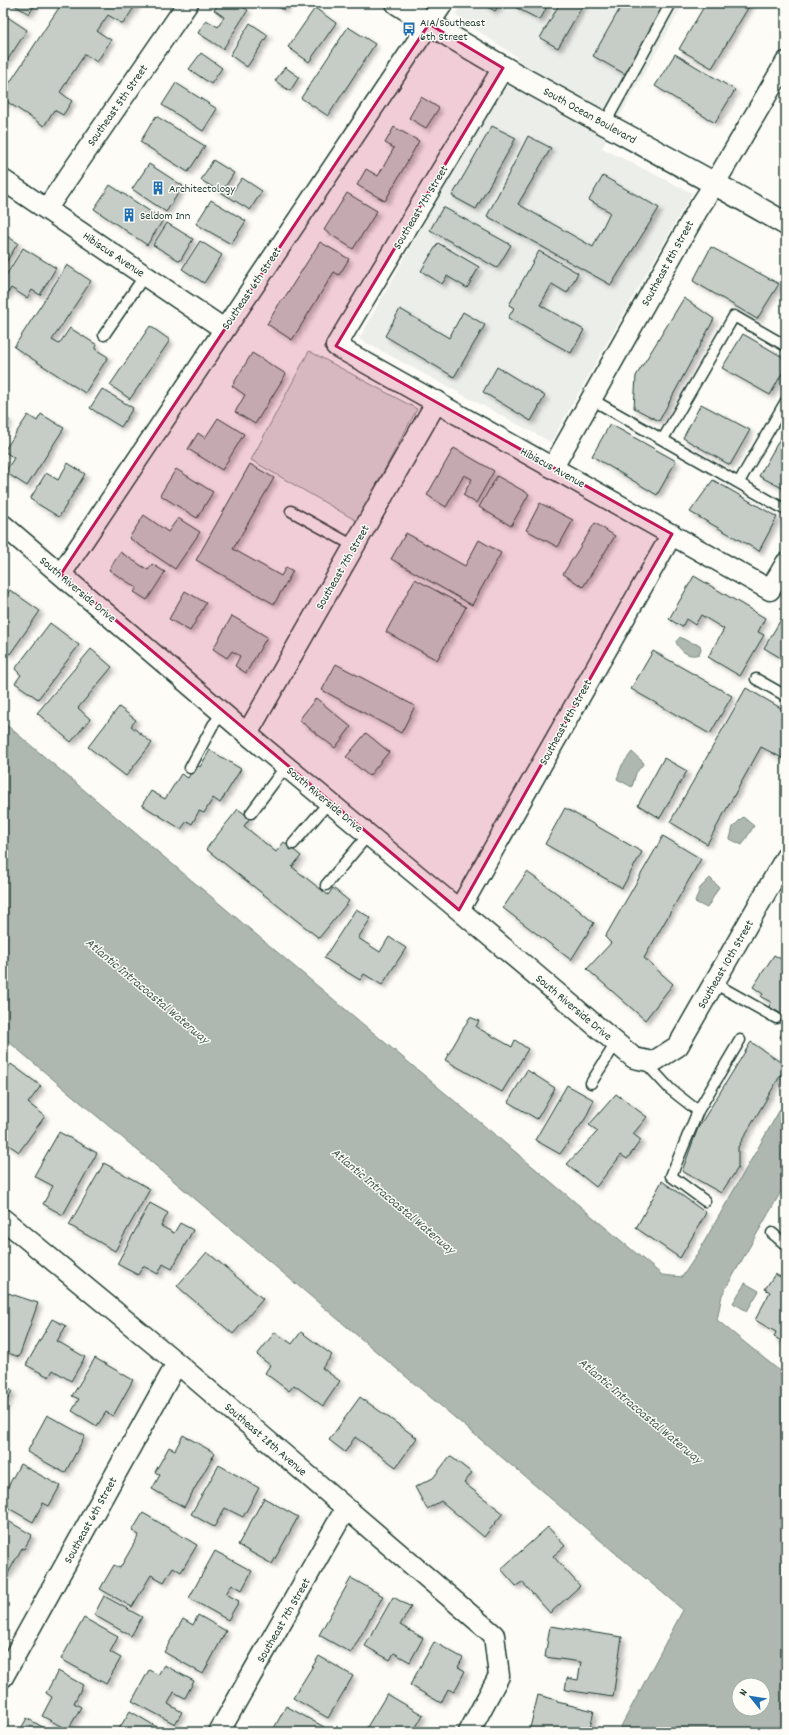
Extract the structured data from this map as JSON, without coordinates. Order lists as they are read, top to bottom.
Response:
{
  "streets": {
    "main road": ["South Ocean Boulevard"],
    "street": [
      "Southeast 5th Street",
      "Southeast 7th Street",
      "Hibiscus Avenue",
      "Southeast 8th Street",
      "Southeast 6th Street",
      "South Riverside Drive",
      "Southeast 10th Street",
      "Southeast 28th Avenue"
    ]
  },
  "crossings": [
    ["Southeast 5th Street", "Hibiscus Avenue"],
    ["South Ocean Boulevard", "Southeast 7th Street"],
    ["South Ocean Boulevard", "Southeast 8th Street"],
    ["South Ocean Boulevard", "Southeast 6th Street"],
    ["Southeast 7th Street", "Hibiscus Avenue"],
    ["Southeast 7th Street", "South Riverside Drive"],
    ["Southeast 7th Street", "Southeast 28th Avenue"],
    ["Hibiscus Avenue", "Southeast 8th Street"],
    ["Hibiscus Avenue", "Southeast 6th Street"],
    ["Southeast 8th Street", "South Riverside Drive"],
    ["Southeast 6th Street", "South Riverside Drive"],
    ["Southeast 6th Street", "Southeast 28th Avenue"],
    ["South Riverside Drive", "Southeast 10th Street"]
  ],
  "water": ["Atlantic Intracoastal Waterway"],
  "places": {
    "bus stop": ["A1A/Southeast 6th Street"],
    "building": ["Architectology", "Seldom Inn"]
  },
  "north": "top left"
}
